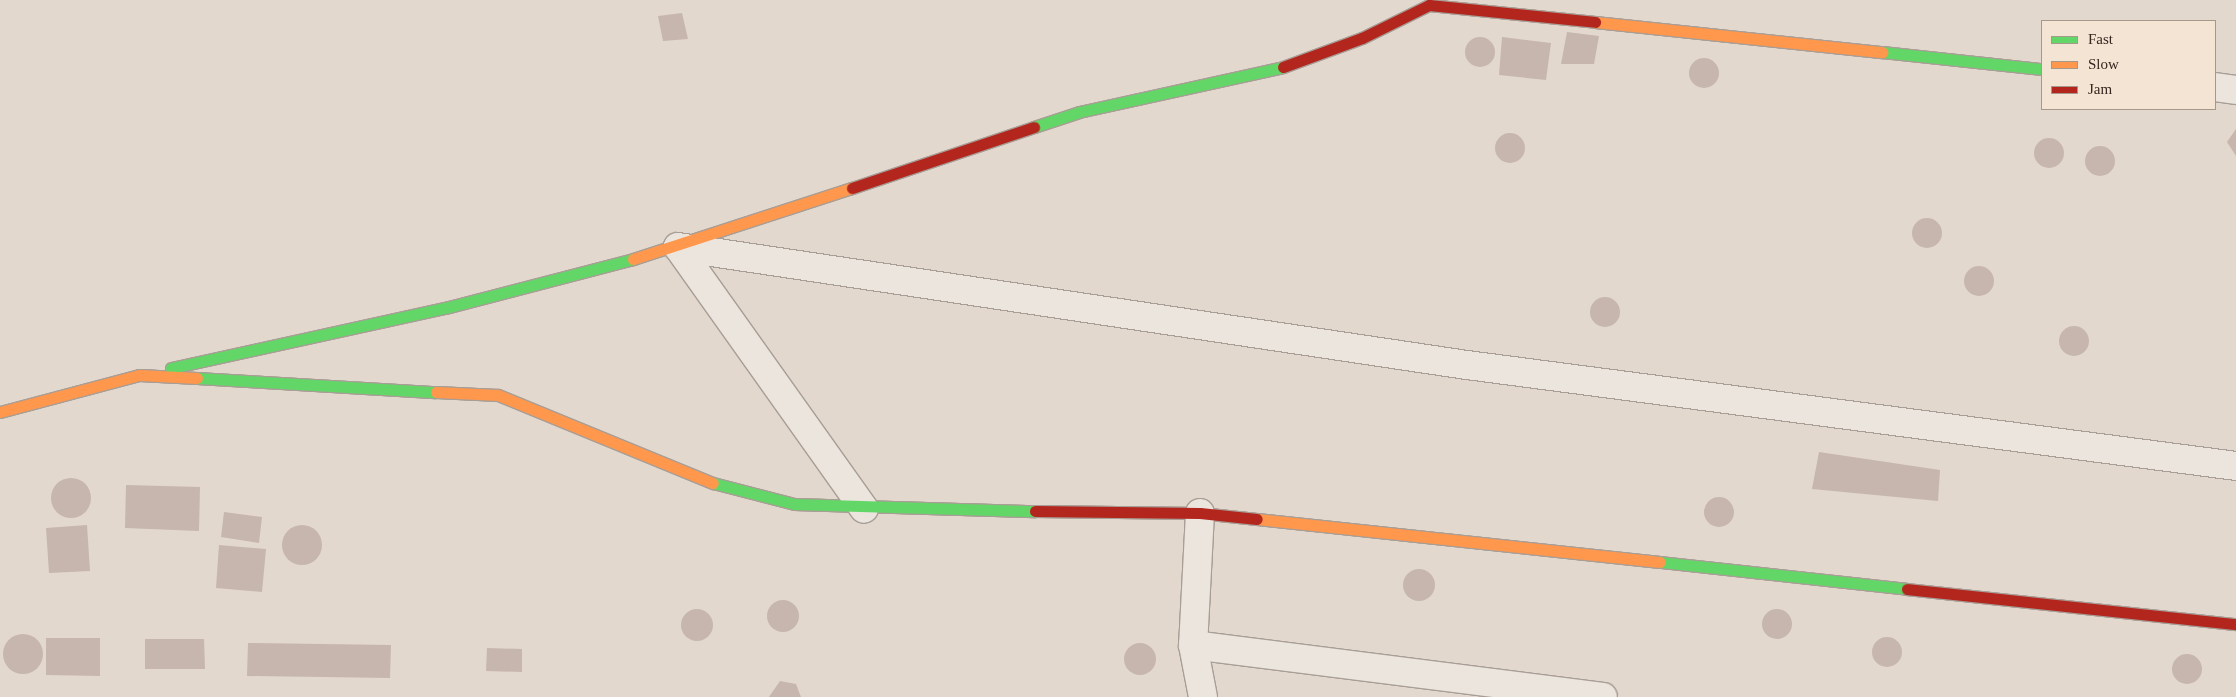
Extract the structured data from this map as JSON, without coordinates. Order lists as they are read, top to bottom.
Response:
{
  "legend": ["Fast", "Slow", "Jam"]
}
